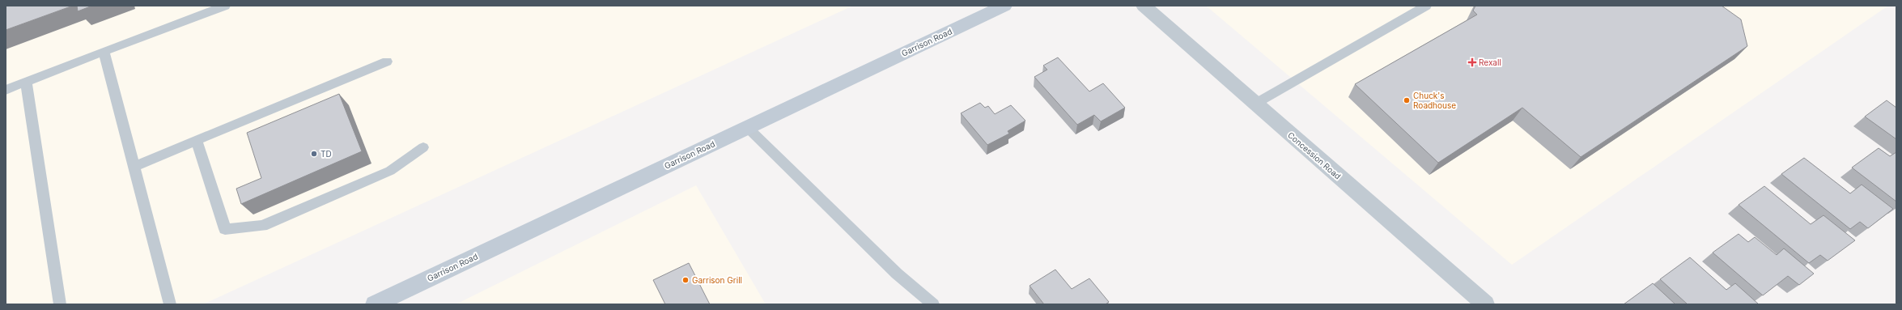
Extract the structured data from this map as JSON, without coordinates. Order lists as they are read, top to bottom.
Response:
{
  "streets": {
    "main road": ["Garrison Road"],
    "street": ["Concession Road"]
  },
  "places": {
    "health": ["Rexall"],
    "other": ["Chuck's Roadhouse", "TD", "Garrison Grill"]
  }
}
